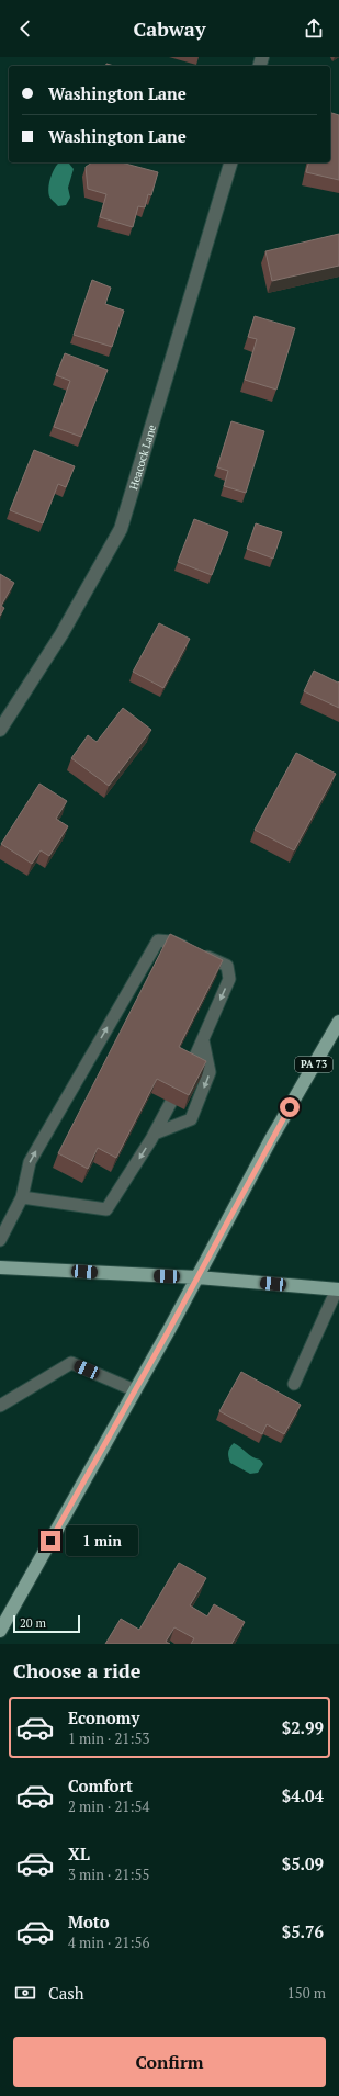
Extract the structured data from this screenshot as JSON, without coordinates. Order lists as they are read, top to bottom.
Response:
{
  "streets": {
    "main road": ["PA 73"],
    "street": ["Heacock Lane"]
  },
  "scale_bar": "20 m",
  "page": {
    "header": "Cabway",
    "banner": ["Washington Lane", "Washington Lane"],
    "bubble": "1 min",
    "scale": "20 m",
    "heading": "Choose a ride",
    "list": [
      {
        "name": "Economy",
        "note": "1 min · 21:53",
        "value": "$2.99"
      },
      {
        "name": "Comfort",
        "note": "2 min · 21:54",
        "value": "$4.04"
      },
      {
        "name": "XL",
        "note": "3 min · 21:55",
        "value": "$5.09"
      },
      {
        "name": "Moto",
        "note": "4 min · 21:56",
        "value": "$5.76"
      }
    ],
    "pay": ["Cash", "150 m"],
    "buttons": "Confirm"
  }
}
